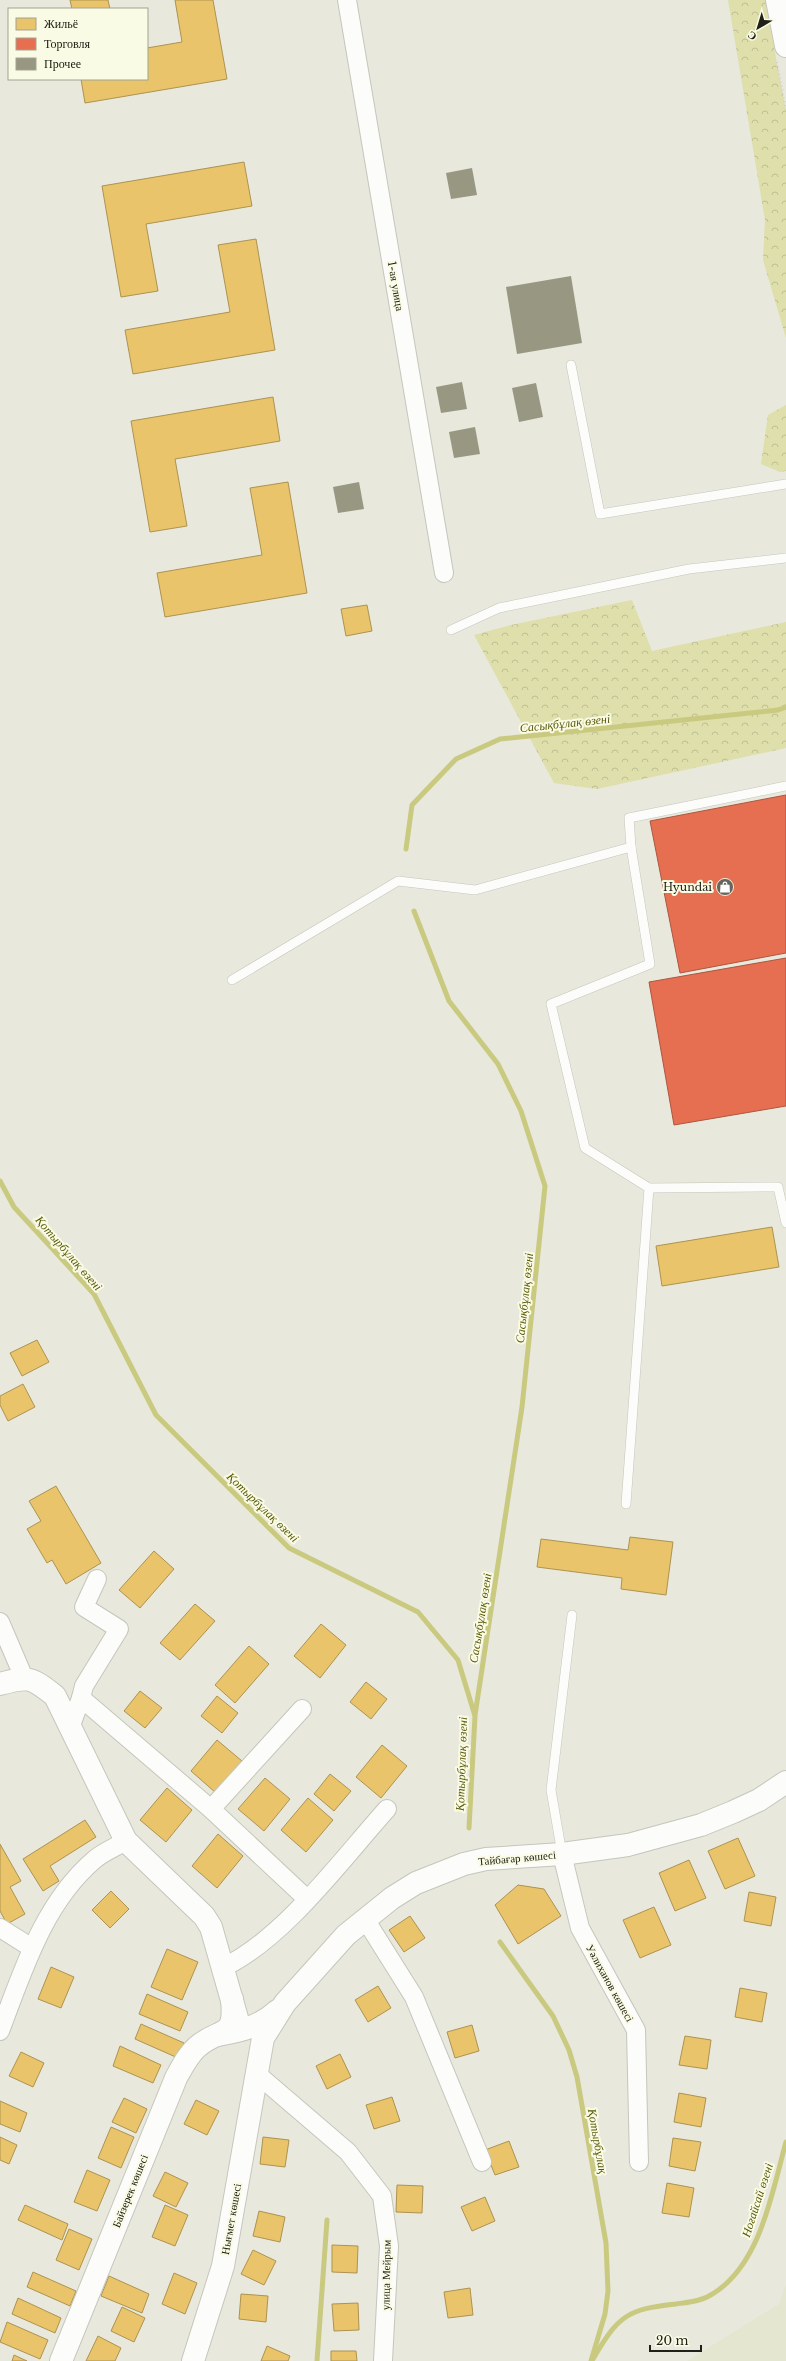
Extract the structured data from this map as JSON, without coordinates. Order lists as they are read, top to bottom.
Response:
{
  "streets": {
    "main road": ["Тайбағар көшесі", "Байзерек көшесі", "Нығмет көшесі"],
    "street": ["1-ая улица", "Уәлиханов көшесі", "улица Мейрым"]
  },
  "crossings": [
    ["Тайбағар көшесі", "Уәлиханов көшесі"],
    ["Тайбағар көшесі", "Нығмет көшесі"],
    ["Нығмет көшесі", "улица Мейрым"]
  ],
  "water": [
    "Сасықбұлақ өзені",
    "Қотырбұлақ өзені",
    "Қотырбұлақ",
    "Ноғайсай өзені"
  ],
  "places": {
    "shop": ["Hyundai"]
  },
  "legend": ["Жильё", "Торговля", "Прочее"],
  "scale_bar": "20 m",
  "north": "bottom left"
}
